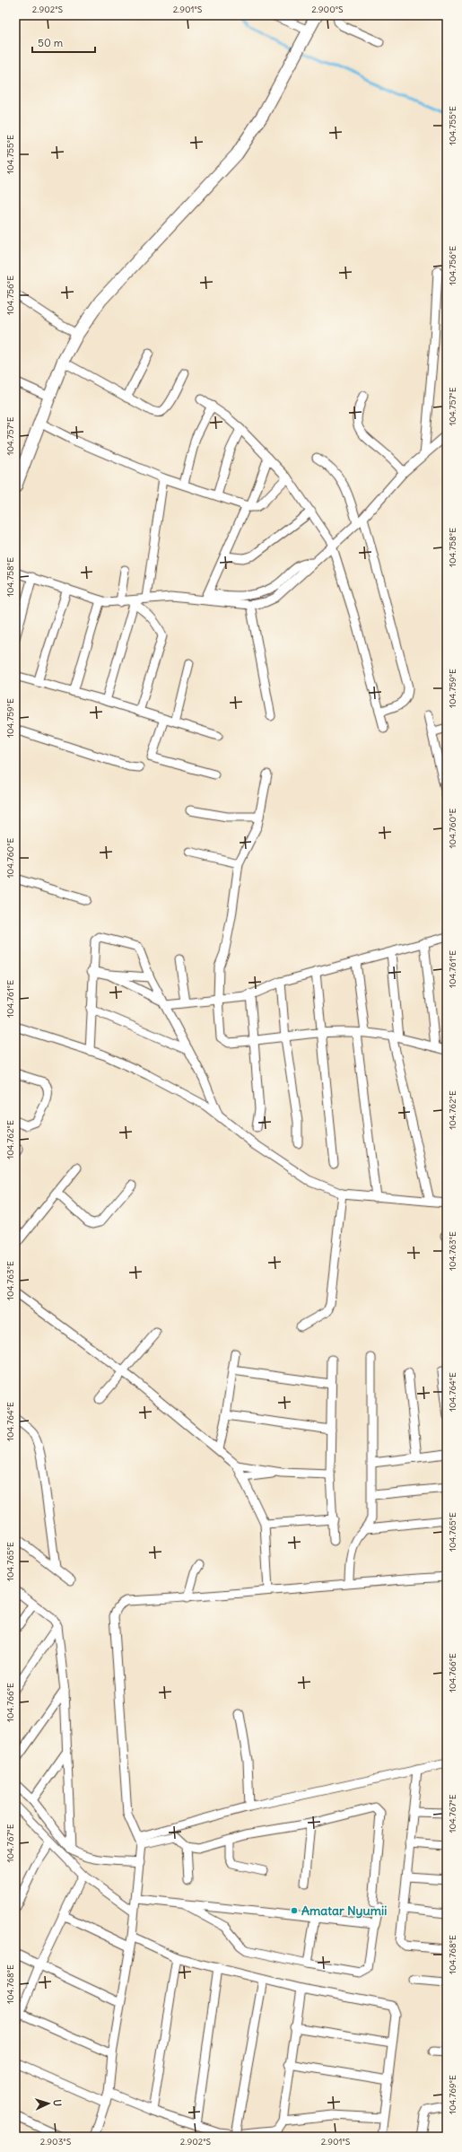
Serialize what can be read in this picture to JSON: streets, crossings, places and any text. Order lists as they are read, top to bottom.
{
  "places": ["Amatar Nyumii"],
  "scale_bar": "50 m",
  "north": "right",
  "coordinates": [
    "2.902°S",
    "2.901°S",
    "2.900°S",
    "104.755°E",
    "104.756°E",
    "104.757°E",
    "104.758°E",
    "104.759°E",
    "104.760°E",
    "104.761°E",
    "104.762°E",
    "104.763°E",
    "104.764°E",
    "104.765°E",
    "104.766°E",
    "104.767°E",
    "104.768°E",
    "104.769°E",
    "2.903°S"
  ]
}
